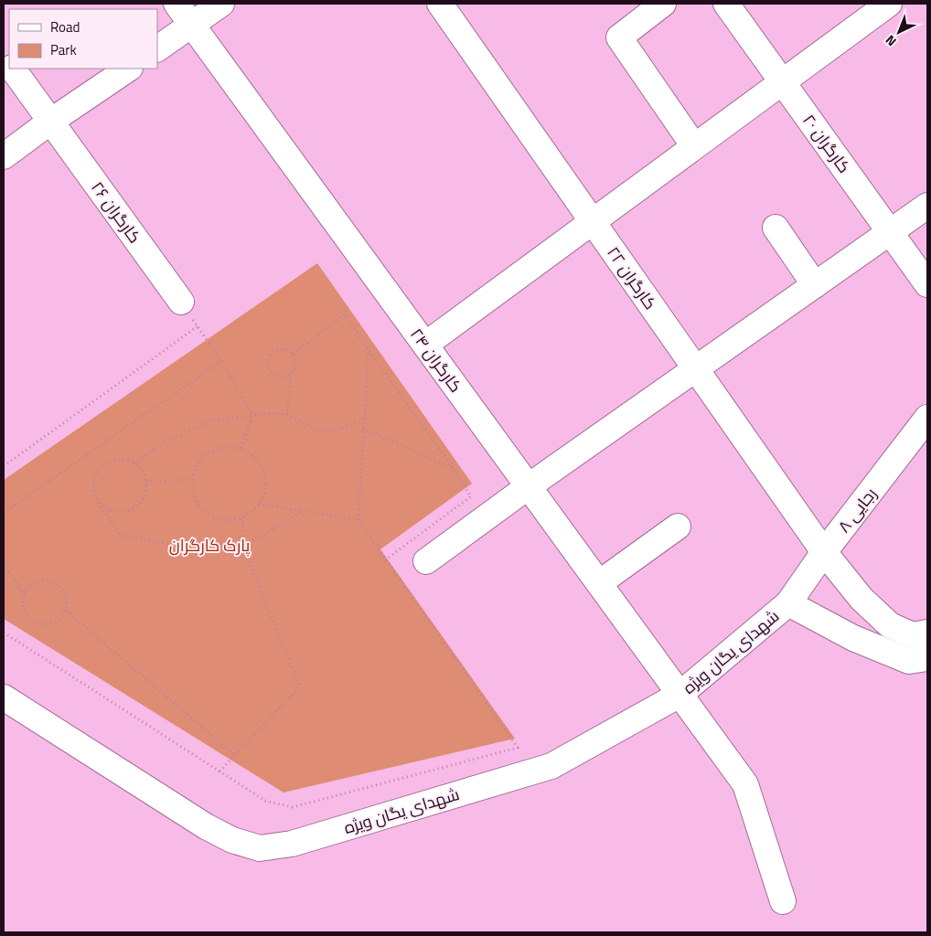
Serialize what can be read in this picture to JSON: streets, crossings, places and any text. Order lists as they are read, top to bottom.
{
  "streets": {
    "street": [
      "کارگران ۲۰",
      "کارگران ۲۶",
      "کارگران ۲۲",
      "کارگران ۲۴",
      "رجایی ۸",
      "شهدای یگان ویژه"
    ]
  },
  "crossings": [
    ["کارگران ۲۲", "رجایی ۸"],
    ["کارگران ۲۴", "شهدای یگان ویژه"],
    ["رجایی ۸", "شهدای یگان ویژه"]
  ],
  "parks": ["پارک کارگران"],
  "legend": ["Road", "Park"],
  "north": "bottom left"
}
